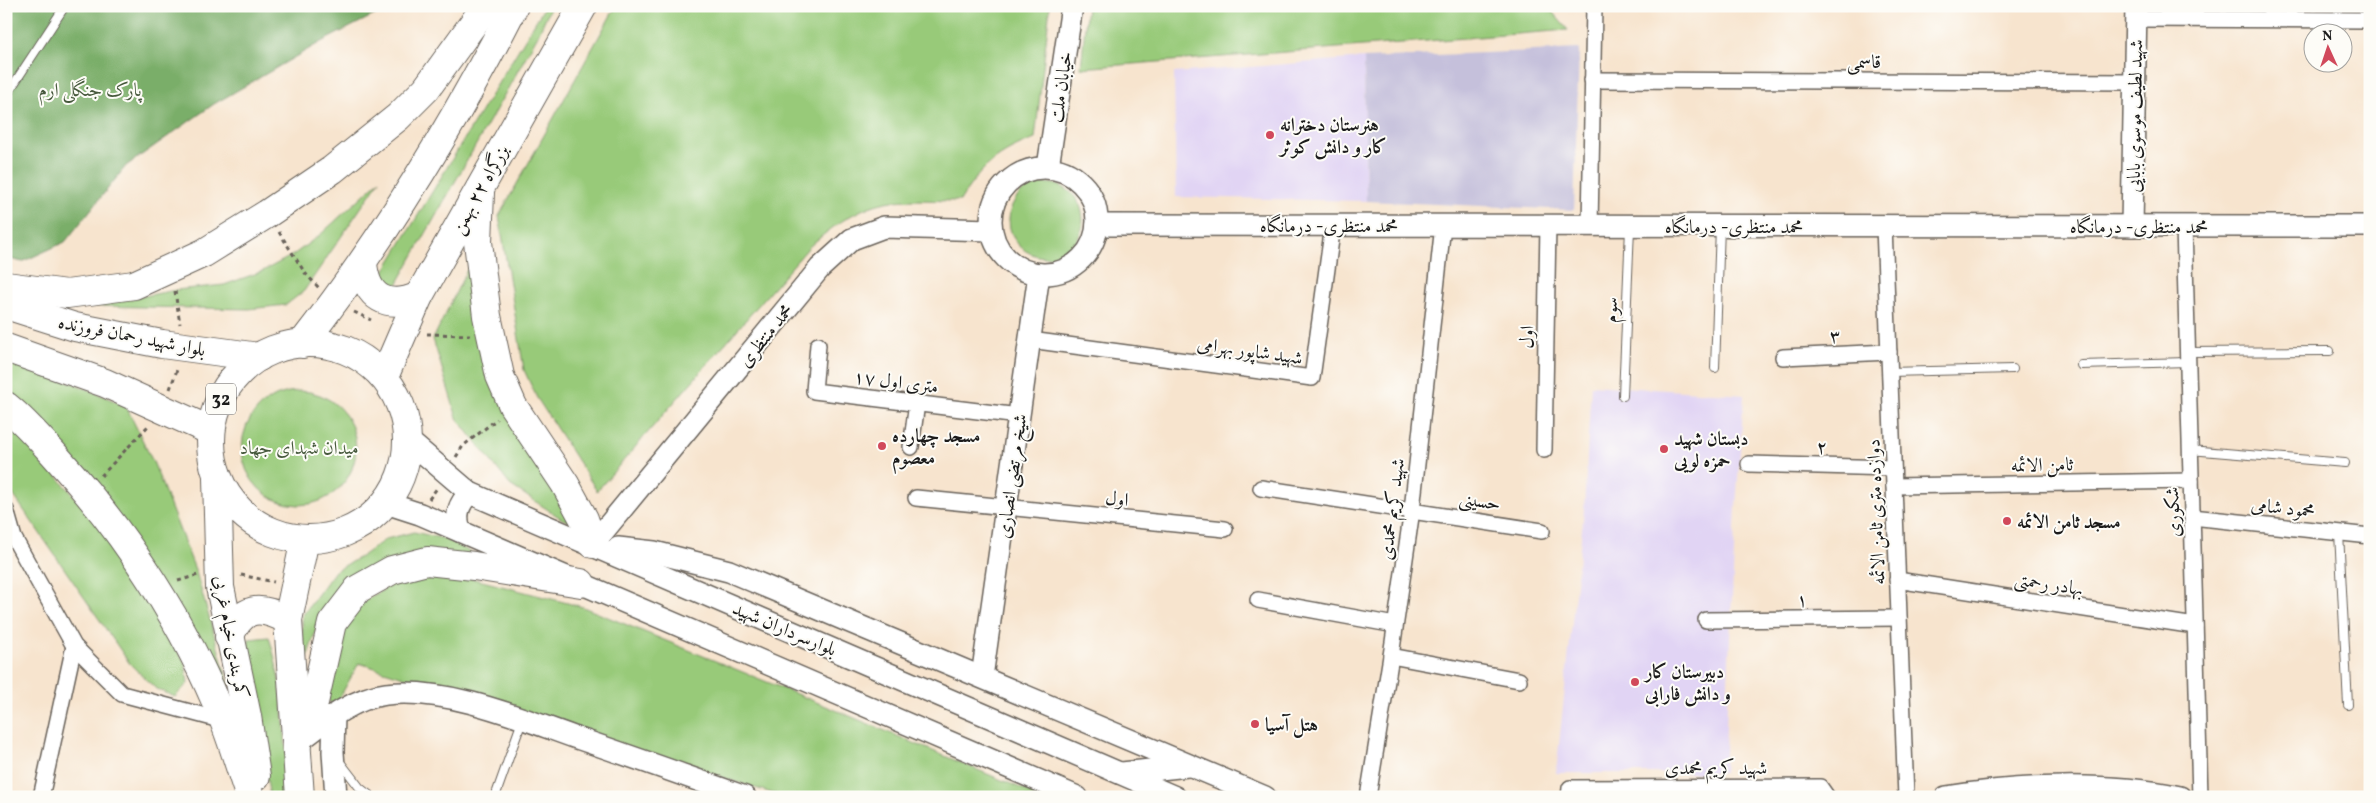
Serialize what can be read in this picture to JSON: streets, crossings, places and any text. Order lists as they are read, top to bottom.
{
  "streets": {
    "highway": [
      "بزرگراه ۲۲ بهمن",
      "بلوار شهید رحمان فروزنده",
      "32",
      "کمربندی خیام غربی"
    ],
    "main road": [
      "خیابان ملت",
      "شهید لطیف موسوی بابایی",
      "محمد منتظری- درمانگاه",
      "محمد منتظری",
      "شیخ مرتضی انصاری",
      "بلوارسرداران شهید"
    ],
    "street": [
      "قاسمی",
      "۳",
      "اول",
      "شهید شاپور بهرامی",
      "۱۷ متری اول",
      "۲",
      "ثامن الائمه",
      "حسینی",
      "محمود شامی",
      "شهید کریم محمدی",
      "دوازده متری ثامن الائمه",
      "شکوری",
      "بهادر رحمتی",
      "۱"
    ],
    "lane": ["سوم"]
  },
  "crossings": [
    ["قاسمی", "شهید لطیف موسوی بابایی"],
    ["خیابان ملت", "محمد منتظری- درمانگاه"],
    ["خیابان ملت", "محمد منتظری"],
    ["خیابان ملت", "شیخ مرتضی انصاری"],
    ["شهید لطیف موسوی بابایی", "محمد منتظری- درمانگاه"],
    ["بزرگراه ۲۲ بهمن", "32"],
    ["محمد منتظری- درمانگاه", "سوم"],
    ["محمد منتظری- درمانگاه", "محمد منتظری"],
    ["محمد منتظری- درمانگاه", "اول"],
    ["محمد منتظری- درمانگاه", "شهید شاپور بهرامی"],
    ["محمد منتظری- درمانگاه", "شیخ مرتضی انصاری"],
    ["محمد منتظری- درمانگاه", "شهید کریم محمدی"],
    ["محمد منتظری- درمانگاه", "دوازده متری ثامن الائمه"],
    ["محمد منتظری- درمانگاه", "شکوری"],
    ["بلوار شهید رحمان فروزنده", "32"],
    ["محمد منتظری", "شیخ مرتضی انصاری"],
    ["محمد منتظری", "بلوارسرداران شهید"],
    ["۳", "دوازده متری ثامن الائمه"],
    ["اول", "شیخ مرتضی انصاری"],
    ["شهید شاپور بهرامی", "شیخ مرتضی انصاری"],
    ["۱۷ متری اول", "شیخ مرتضی انصاری"],
    ["32", "بلوارسرداران شهید"],
    ["32", "کمربندی خیام غربی"],
    ["۲", "دوازده متری ثامن الائمه"],
    ["ثامن الائمه", "دوازده متری ثامن الائمه"],
    ["ثامن الائمه", "شکوری"],
    ["حسینی", "شهید کریم محمدی"],
    ["محمود شامی", "شکوری"],
    ["دوازده متری ثامن الائمه", "بهادر رحمتی"],
    ["دوازده متری ثامن الائمه", "۱"],
    ["شکوری", "بهادر رحمتی"]
  ],
  "parks": ["پارک جنگلی ارم", "میدان شهدای جهاد"],
  "places": [
    "هنرستان دخترانه کار و دانش کوثر",
    "مسجد چهارده معصوم",
    "دبستان شهید حمزه لویی",
    "مسجد ثامن الائمه",
    "دبیرستان کار و دانش فارابی",
    "هتل آسیا"
  ],
  "north": "top"
}
